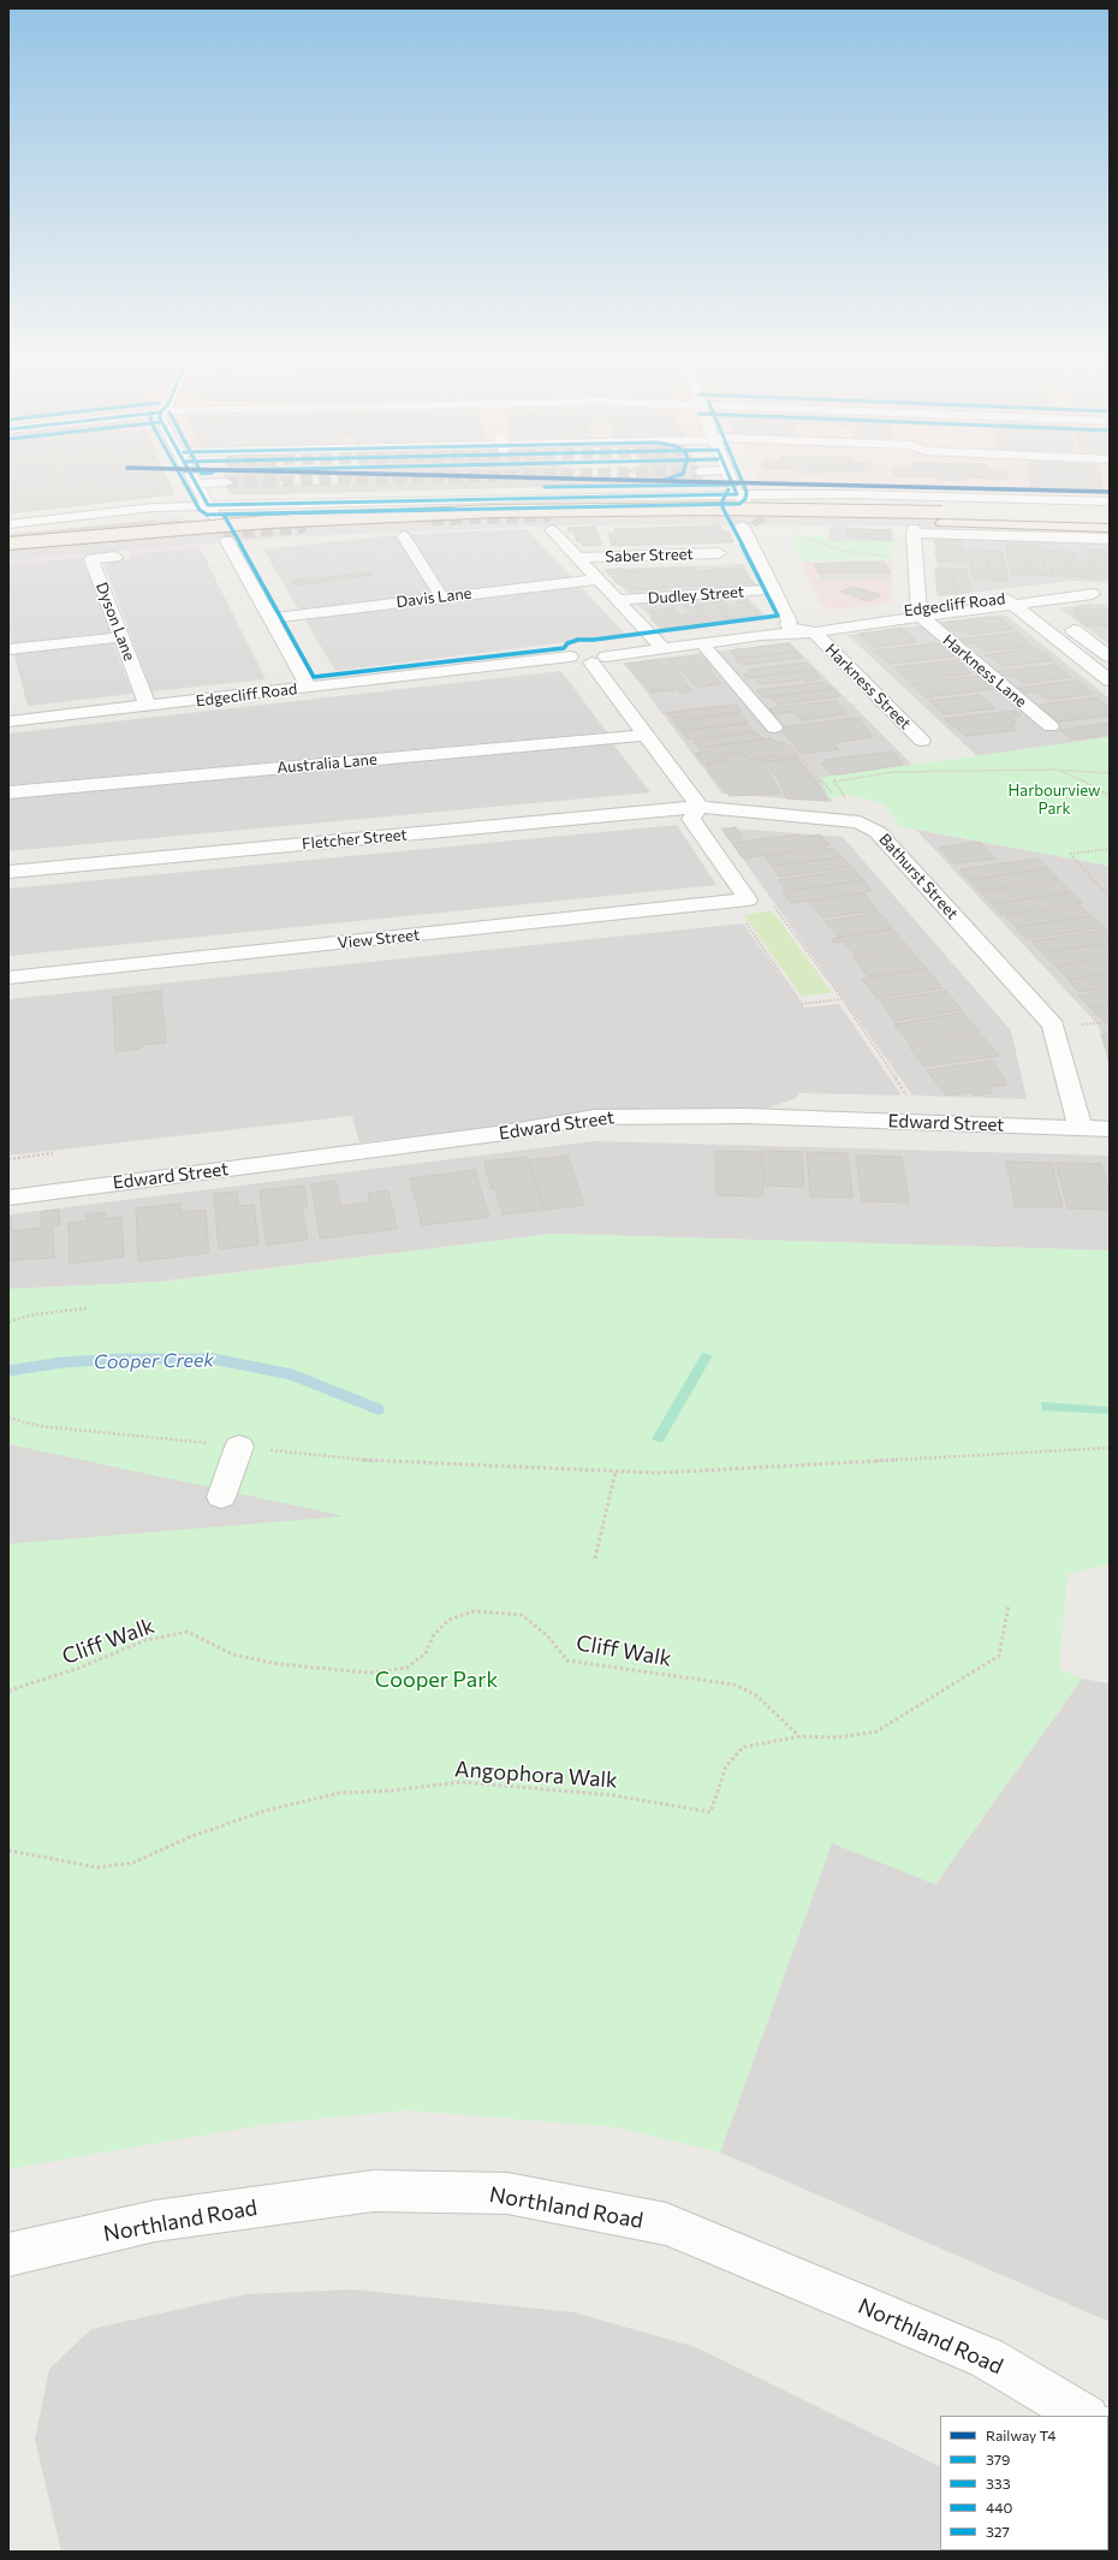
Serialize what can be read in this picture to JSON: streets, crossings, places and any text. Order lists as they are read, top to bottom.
{
  "streets": {
    "street": [
      "Saber Street",
      "Dudley Street",
      "Davis Lane",
      "Edgecliff Road",
      "Dyson Lane",
      "Harkness Lane",
      "Harkness Street",
      "Australia Lane",
      "Fletcher Street",
      "Bathurst Street",
      "View Street",
      "Edward Street",
      "Northland Road"
    ],
    "path": ["Cliff Walk", "Angophora Walk"]
  },
  "crossings": [
    ["Edgecliff Road", "Dyson Lane"],
    ["Edgecliff Road", "Harkness Lane"],
    ["Edgecliff Road", "Harkness Street"],
    ["Fletcher Street", "Bathurst Street"],
    ["Bathurst Street", "Edward Street"],
    ["Cliff Walk", "Angophora Walk"]
  ],
  "water": ["Cooper Creek"],
  "parks": ["Harbourview Park", "Cooper Park"],
  "lines": [
    "rail line T4",
    "transit line 379",
    "transit line 333",
    "transit line 327",
    "transit line 440"
  ],
  "legend": [
    "Railway T4",
    "379",
    "333",
    "440",
    "327"
  ]
}
